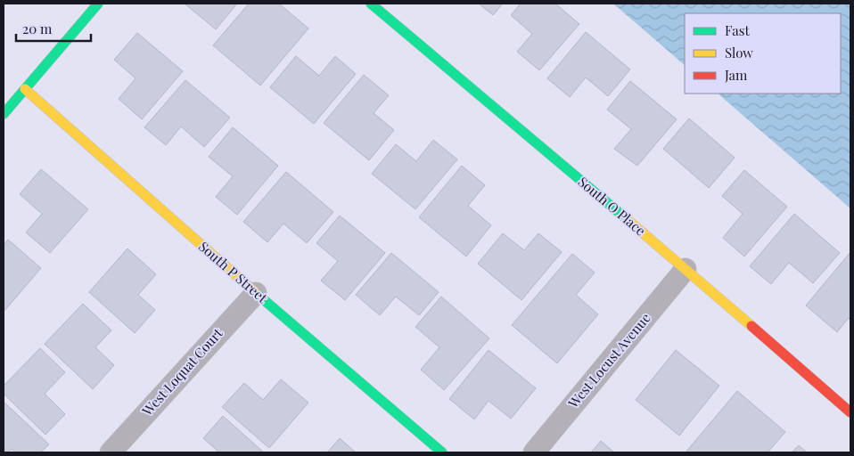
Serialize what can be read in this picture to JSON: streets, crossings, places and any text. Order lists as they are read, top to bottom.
{
  "streets": {
    "street": [
      "South O Place",
      "South P Street",
      "West Locust Avenue",
      "West Loquat Court"
    ]
  },
  "crossings": [
    ["South O Place", "West Locust Avenue"],
    ["South P Street", "West Loquat Court"]
  ],
  "legend": ["Fast", "Slow", "Jam"],
  "scale_bar": "20 m"
}
